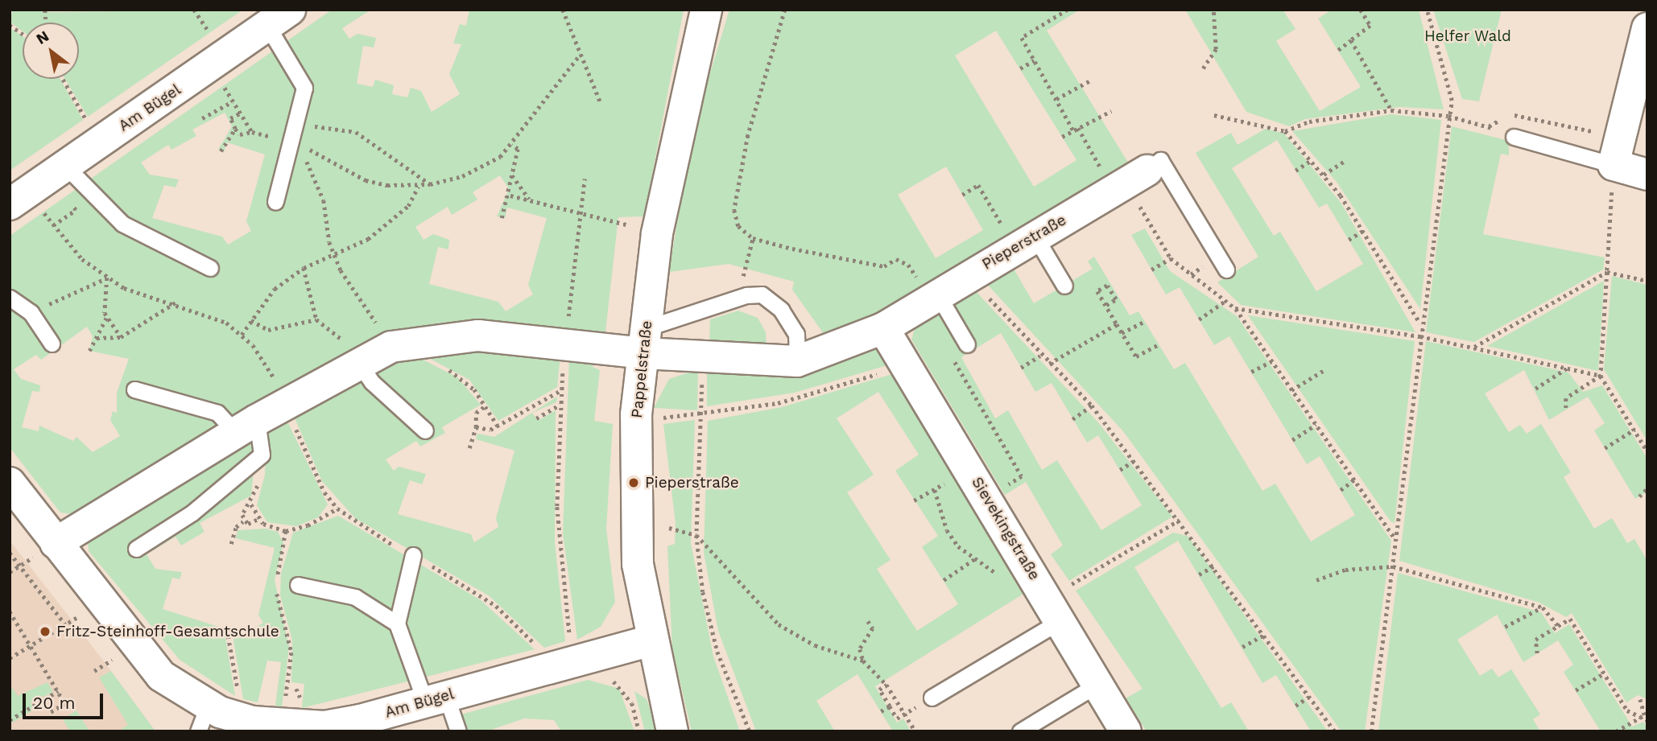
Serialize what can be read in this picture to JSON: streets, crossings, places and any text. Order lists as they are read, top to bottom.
{
  "streets": {
    "street": [
      "Am Bügel",
      "Pieperstraße",
      "Pappelstraße",
      "Sievekingstraße"
    ]
  },
  "crossings": [
    ["Am Bügel", "Pappelstraße"],
    ["Pieperstraße", "Pappelstraße"],
    ["Pieperstraße", "Sievekingstraße"]
  ],
  "parks": ["Helfer Wald"],
  "places": ["Pieperstraße", "Fritz-Steinhoff-Gesamtschule"],
  "scale_bar": "20 m",
  "north": "top left"
}
